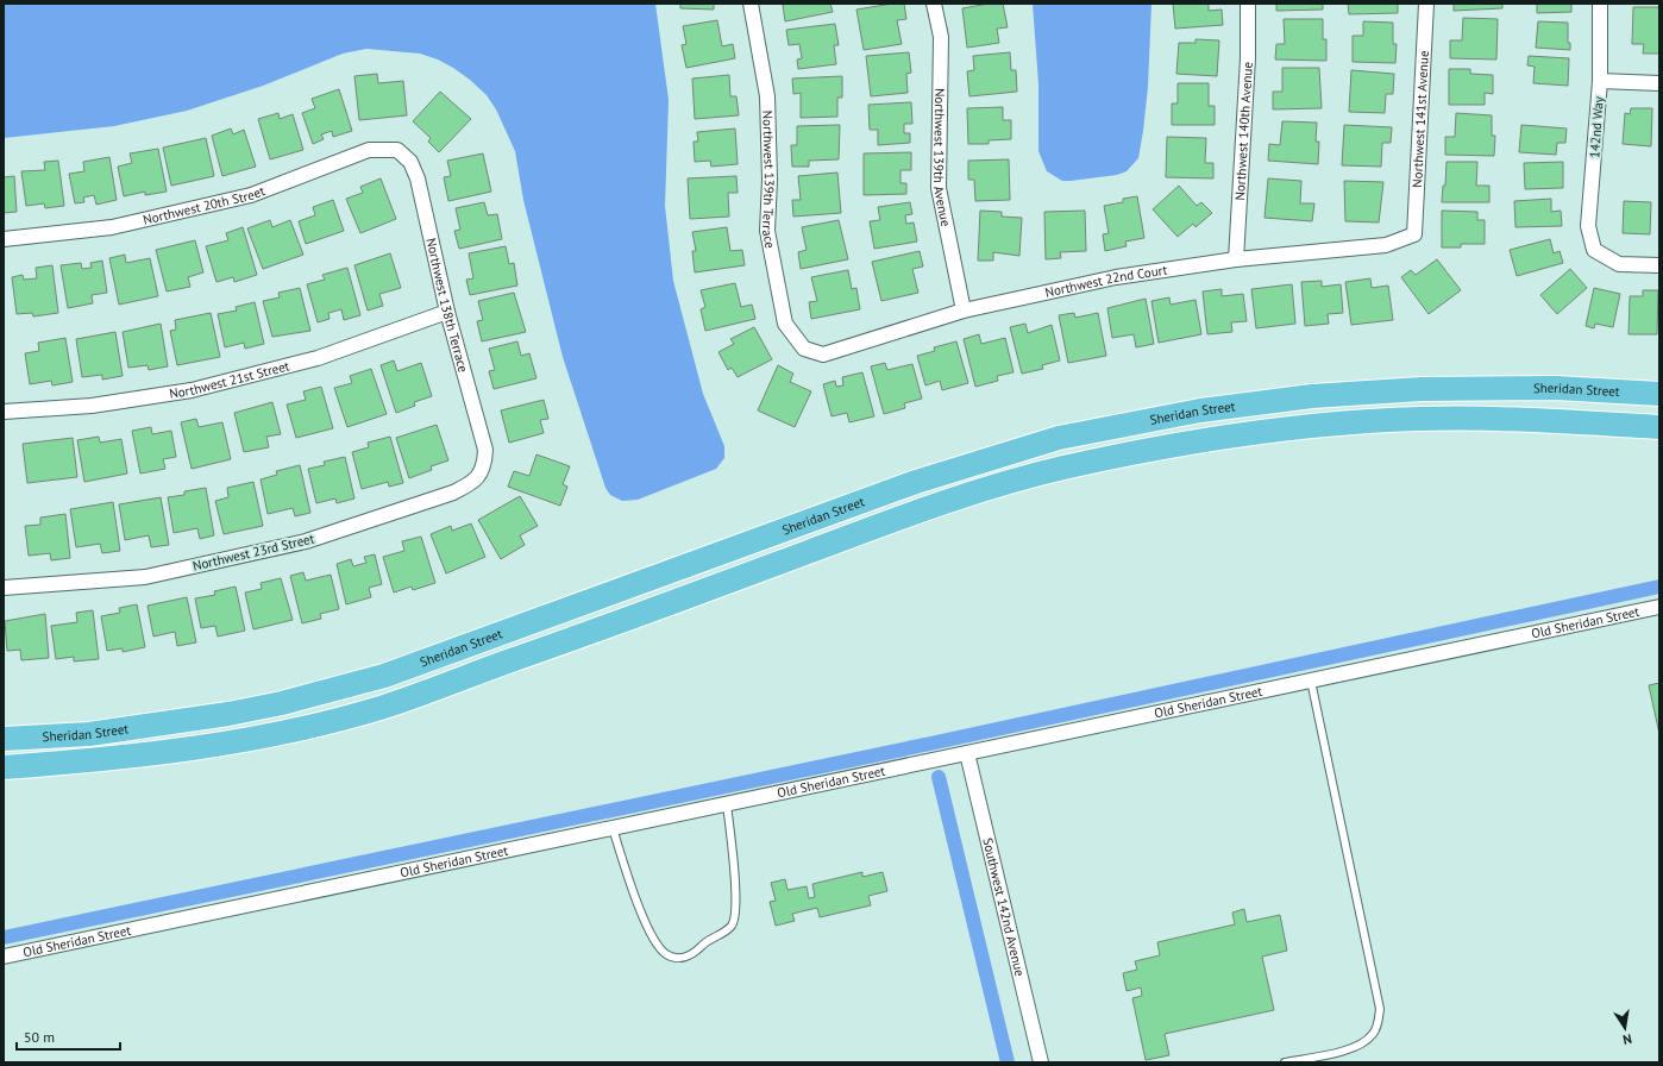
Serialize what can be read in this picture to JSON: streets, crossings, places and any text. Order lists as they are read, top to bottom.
{
  "streets": {
    "main road": ["Sheridan Street"],
    "street": [
      "Northwest 141st Avenue",
      "142nd Way",
      "Northwest 140th Avenue",
      "Northwest 139th Avenue",
      "Northwest 139th Terrace",
      "Northwest 20th Street",
      "Northwest 22nd Court",
      "Northwest 138th Terrace",
      "Northwest 21st Street",
      "Northwest 23rd Street",
      "Old Sheridan Street",
      "Southwest 142nd Avenue"
    ]
  },
  "crossings": [
    ["Northwest 141st Avenue", "Northwest 22nd Court"],
    ["Northwest 140th Avenue", "Northwest 22nd Court"],
    ["Northwest 139th Avenue", "Northwest 22nd Court"],
    ["Northwest 139th Terrace", "Northwest 22nd Court"],
    ["Northwest 20th Street", "Northwest 138th Terrace"],
    ["Northwest 138th Terrace", "Northwest 21st Street"],
    ["Northwest 138th Terrace", "Northwest 23rd Street"],
    ["Old Sheridan Street", "Southwest 142nd Avenue"]
  ],
  "scale_bar": "50 m",
  "north": "bottom"
}
